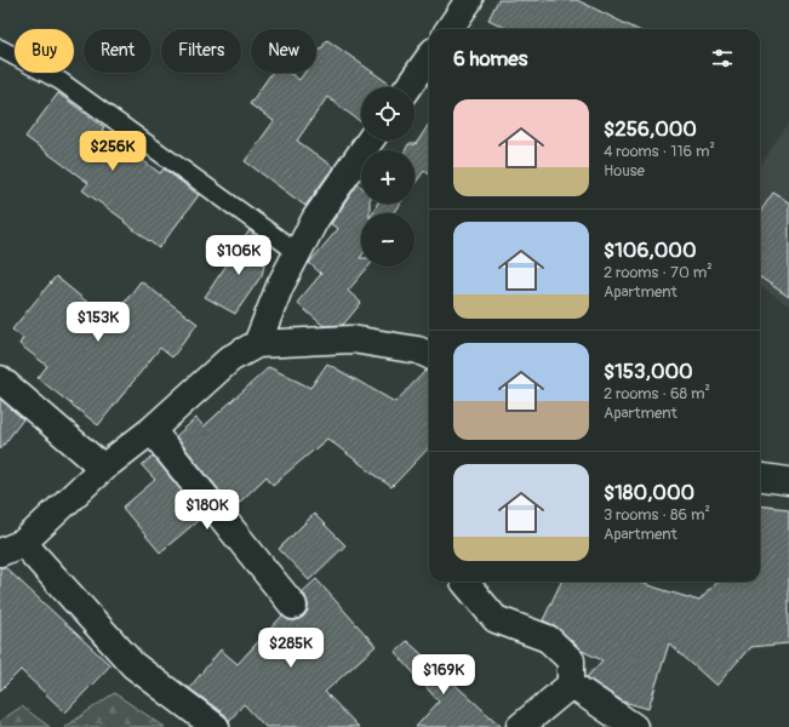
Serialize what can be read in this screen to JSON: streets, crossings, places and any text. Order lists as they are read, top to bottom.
{
  "page": {
    "chip": [
      "Buy",
      "Rent",
      "Filters",
      "New"
    ],
    "heading": "6 homes",
    "map_buttons": ["+", "−"],
    "list": [
      {
        "name": "$256,000",
        "note": "4 rooms · 116 m² · House"
      },
      {
        "name": "$106,000",
        "note": "2 rooms · 70 m² · Apartment"
      },
      {
        "name": "$153,000",
        "note": "2 rooms · 68 m² · Apartment"
      },
      {
        "name": "$180,000",
        "note": "3 rooms · 86 m² · Apartment"
      }
    ],
    "price": [
      "$256K",
      "$106K",
      "$153K",
      "$180K",
      "$285K",
      "$169K"
    ]
  }
}
